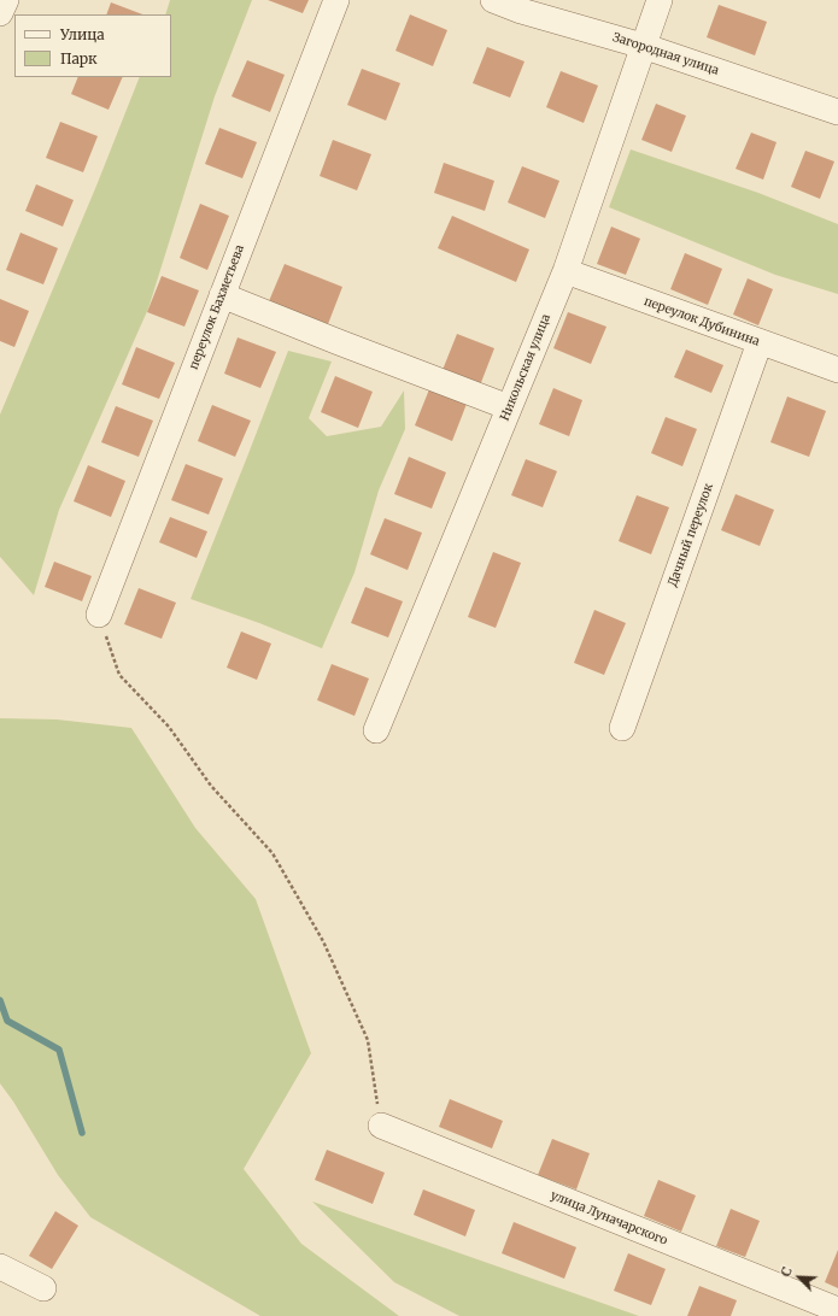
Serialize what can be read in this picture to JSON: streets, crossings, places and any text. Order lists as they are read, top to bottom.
{
  "streets": {
    "street": [
      "Загородная улица",
      "переулок Бахметьева",
      "переулок Дубинина",
      "Никольская улица",
      "Дачный переулок",
      "улица Луначарского"
    ]
  },
  "crossings": [
    ["Загородная улица", "Никольская улица"],
    ["переулок Дубинина", "Никольская улица"],
    ["переулок Дубинина", "Дачный переулок"]
  ],
  "legend": ["Улица", "Парк"],
  "north": "top left"
}
